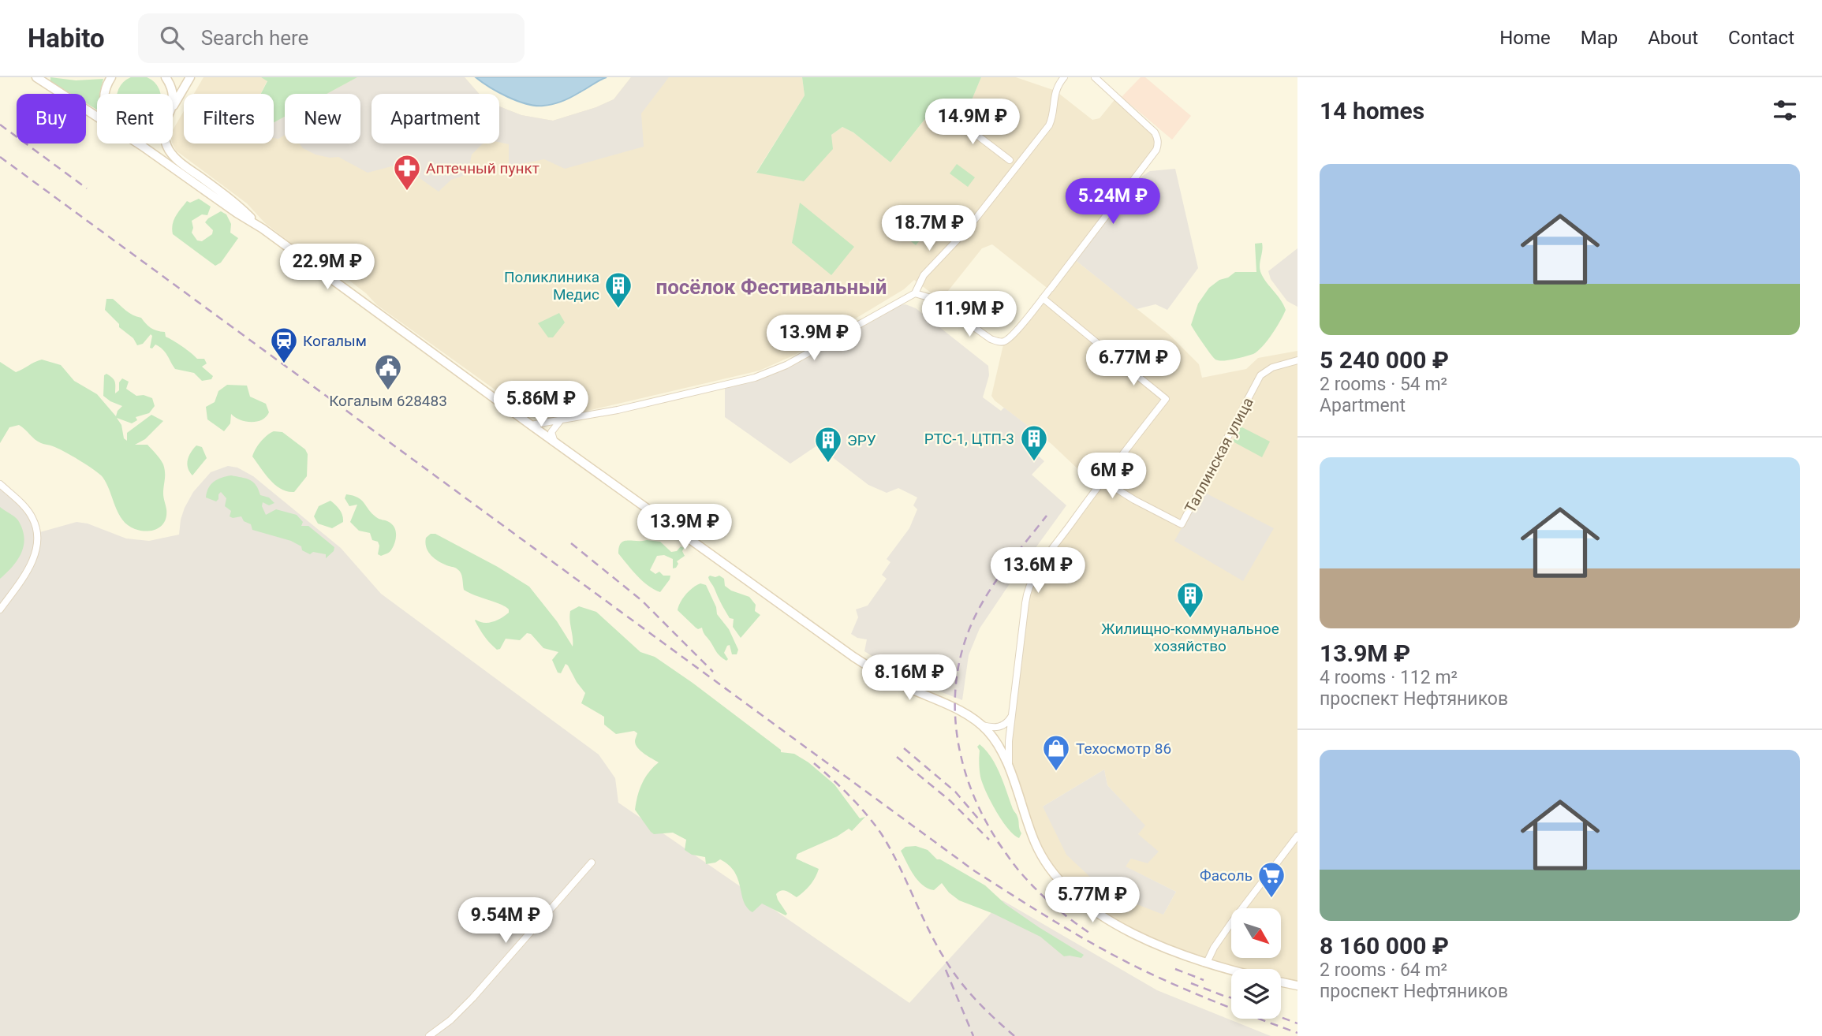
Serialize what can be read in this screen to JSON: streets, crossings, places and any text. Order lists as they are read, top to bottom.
{
  "streets": {
    "street": ["Таллинская улица"]
  },
  "districts": ["посёлок Фестивальный"],
  "places": {
    "pharmacy": ["Аптечный пункт"],
    "building": [
      "Поликлиника Медис",
      "РТС-1, ЦТП-3",
      "ЭРУ",
      "Жилищно-коммунальное хозяйство"
    ],
    "station": ["Когалым"],
    "public building": ["Когалым 628483"],
    "shop": ["Техосмотр 86"],
    "supermarket": ["Фасоль"]
  },
  "north": "bottom right",
  "page": {
    "header": "Habito",
    "search": "Search here",
    "nav": [
      "Home",
      "Map",
      "About",
      "Contact"
    ],
    "heading": "14 homes",
    "chip": [
      "Buy",
      "Rent",
      "Filters",
      "New",
      "Apartment"
    ],
    "price": [
      "14.9M ₽",
      "5.24M ₽",
      "18.7M ₽",
      "22.9M ₽",
      "11.9M ₽",
      "13.9M ₽",
      "6.77M ₽",
      "5.86M ₽",
      "6M ₽",
      "13.9M ₽",
      "13.6M ₽",
      "8.16M ₽",
      "5.77M ₽",
      "9.54M ₽"
    ],
    "list": [
      {
        "name": "5 240 000 ₽",
        "note": "2 rooms · 54 m² · Apartment"
      },
      {
        "name": "13.9M ₽",
        "note": "4 rooms · 112 m² · проспект Нефтяников"
      },
      {
        "name": "8 160 000 ₽",
        "note": "2 rooms · 64 m² · проспект Нефтяников"
      }
    ]
  }
}
